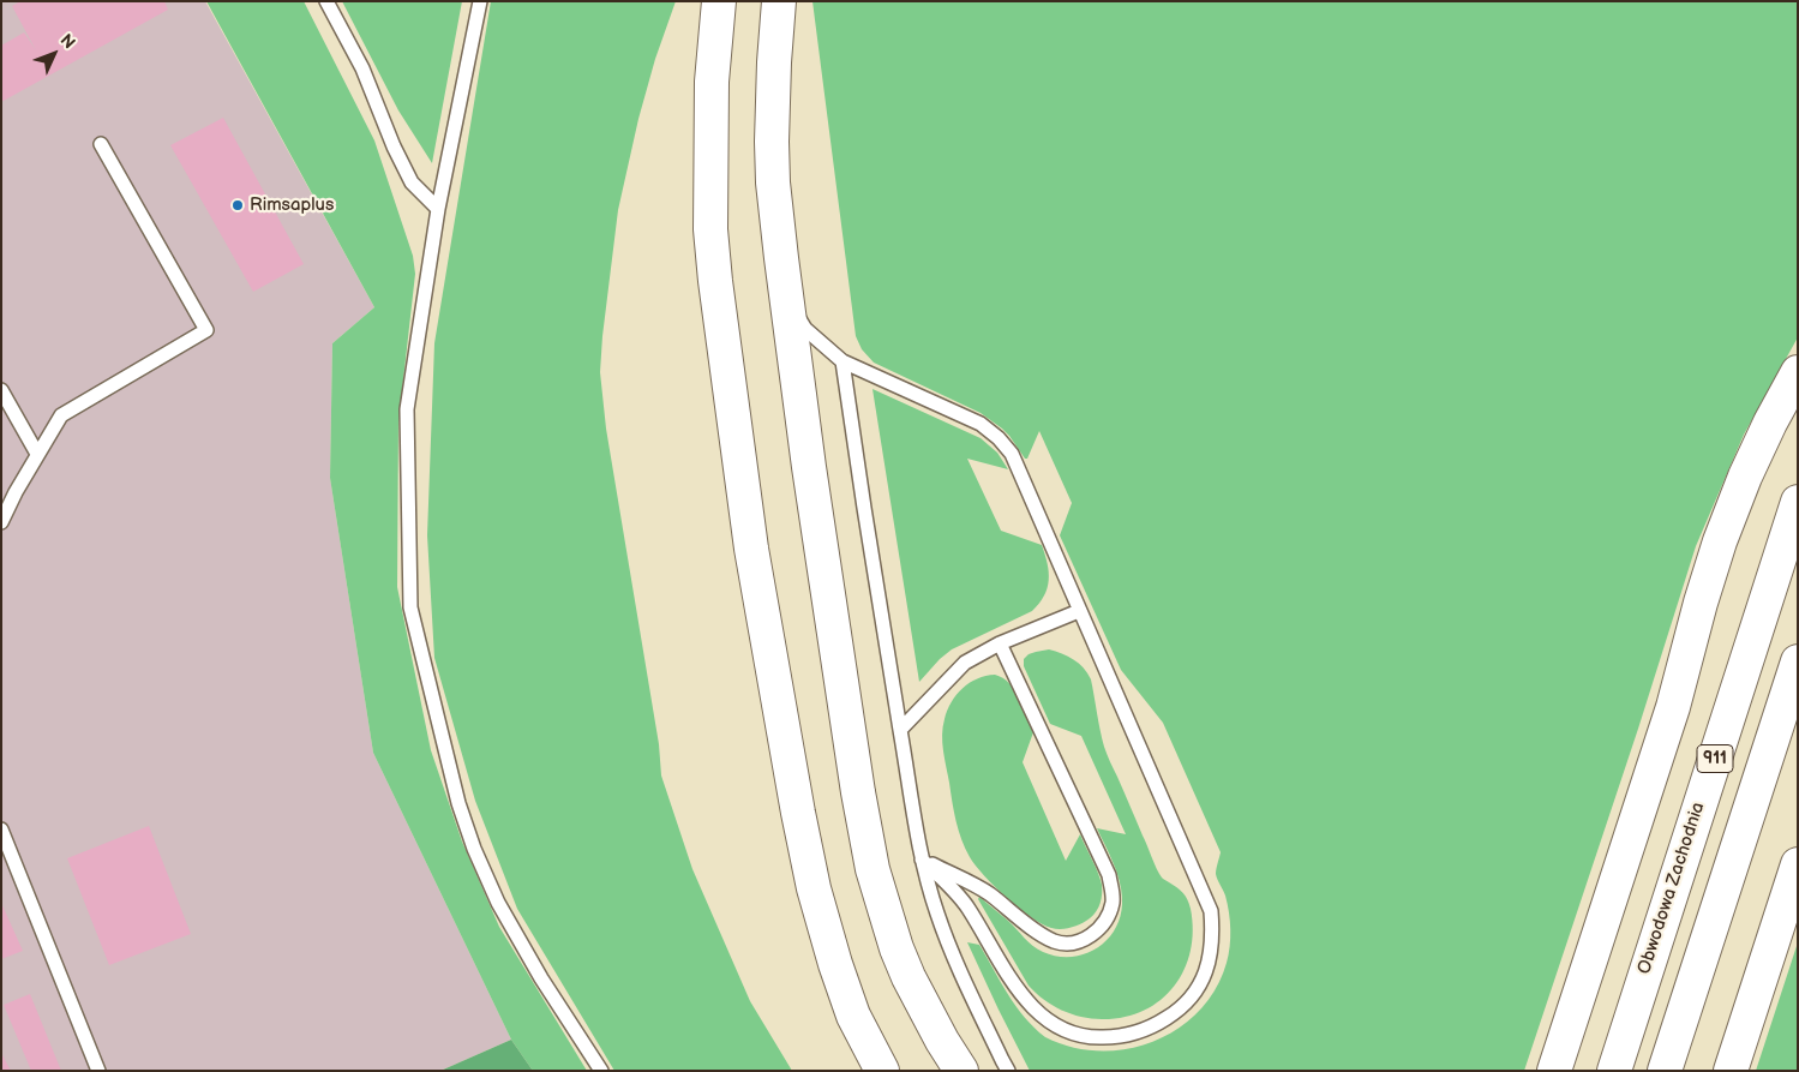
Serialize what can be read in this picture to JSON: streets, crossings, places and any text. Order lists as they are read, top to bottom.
{
  "streets": {
    "main road": ["911", "Obwodowa Zachodnia"]
  },
  "places": ["Rimsaplus"],
  "north": "top right"
}
